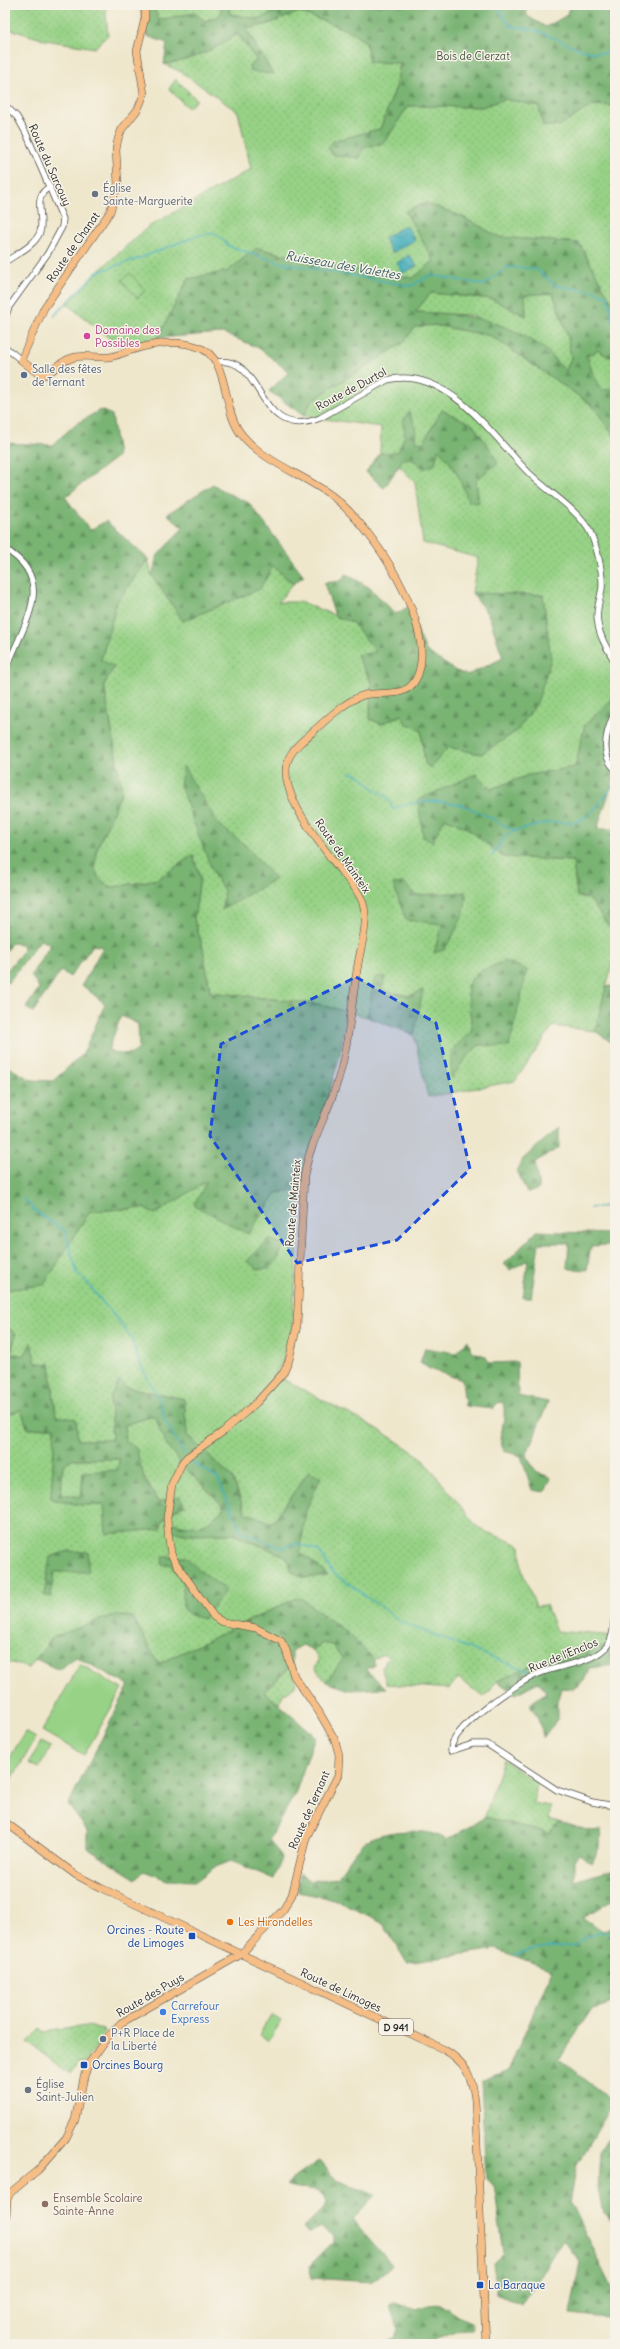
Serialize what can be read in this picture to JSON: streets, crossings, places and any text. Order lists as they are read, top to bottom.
{
  "streets": {
    "main road": [
      "Route de Chanat",
      "Route de Mainteix",
      "Route de Ternant",
      "Route de Limoges",
      "Route des Puys",
      "D 941"
    ],
    "street": ["Route du Sarcouy", "Route de Durtol", "Rue de l'Enclos"]
  },
  "crossings": [
    ["Route de Durtol", "Route de Mainteix"],
    ["Route de Mainteix", "Route de Ternant"],
    ["Route de Ternant", "Route de Limoges"],
    ["Route de Ternant", "Route des Puys"],
    ["Route de Limoges", "Route des Puys"]
  ],
  "water": ["Ruisseau des Valettes"],
  "parks": ["Bois de Clerzat"],
  "places": {
    "other": [
      "Église Sainte-Marguerite",
      "Domaine des Possibles",
      "Salle des fêtes de Ternant",
      "Les Hirondelles",
      "Carrefour Express",
      "P+R Place de la Liberté",
      "Église Saint-Julien",
      "Ensemble Scolaire Sainte-Anne"
    ],
    "transit": ["Orcines - Route de Limoges", "Orcines Bourg", "La Baraque"]
  }
}
